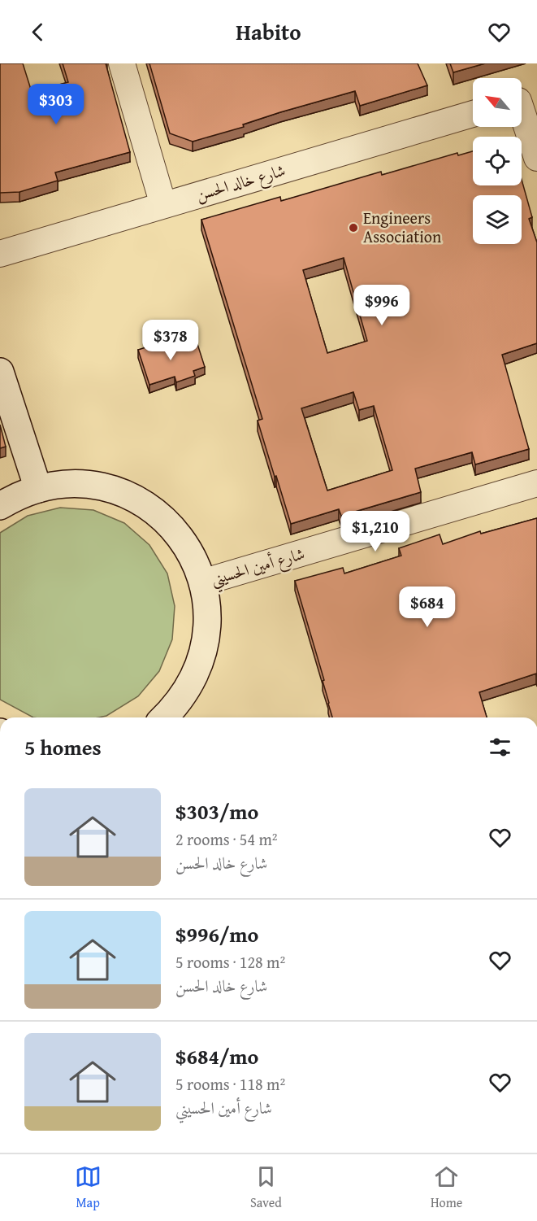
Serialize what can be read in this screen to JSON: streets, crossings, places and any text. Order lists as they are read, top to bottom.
{
  "streets": {
    "street": ["شارع خالد الحسن", "شارع أمين الحسيني"]
  },
  "places": ["Engineers Association"],
  "north": "top left",
  "page": {
    "header": "Habito",
    "price": [
      "$303",
      "$996",
      "$378",
      "$1,210",
      "$684"
    ],
    "heading": "5 homes",
    "list": [
      {
        "name": "$303/mo",
        "note": "2 rooms · 54 m² · شارع خالد الحسن"
      },
      {
        "name": "$996/mo",
        "note": "5 rooms · 128 m² · شارع خالد الحسن"
      },
      {
        "name": "$684/mo",
        "note": "5 rooms · 118 m² · شارع أمين الحسيني"
      }
    ],
    "tabs": ["Map", "Saved", "Home"]
  }
}
